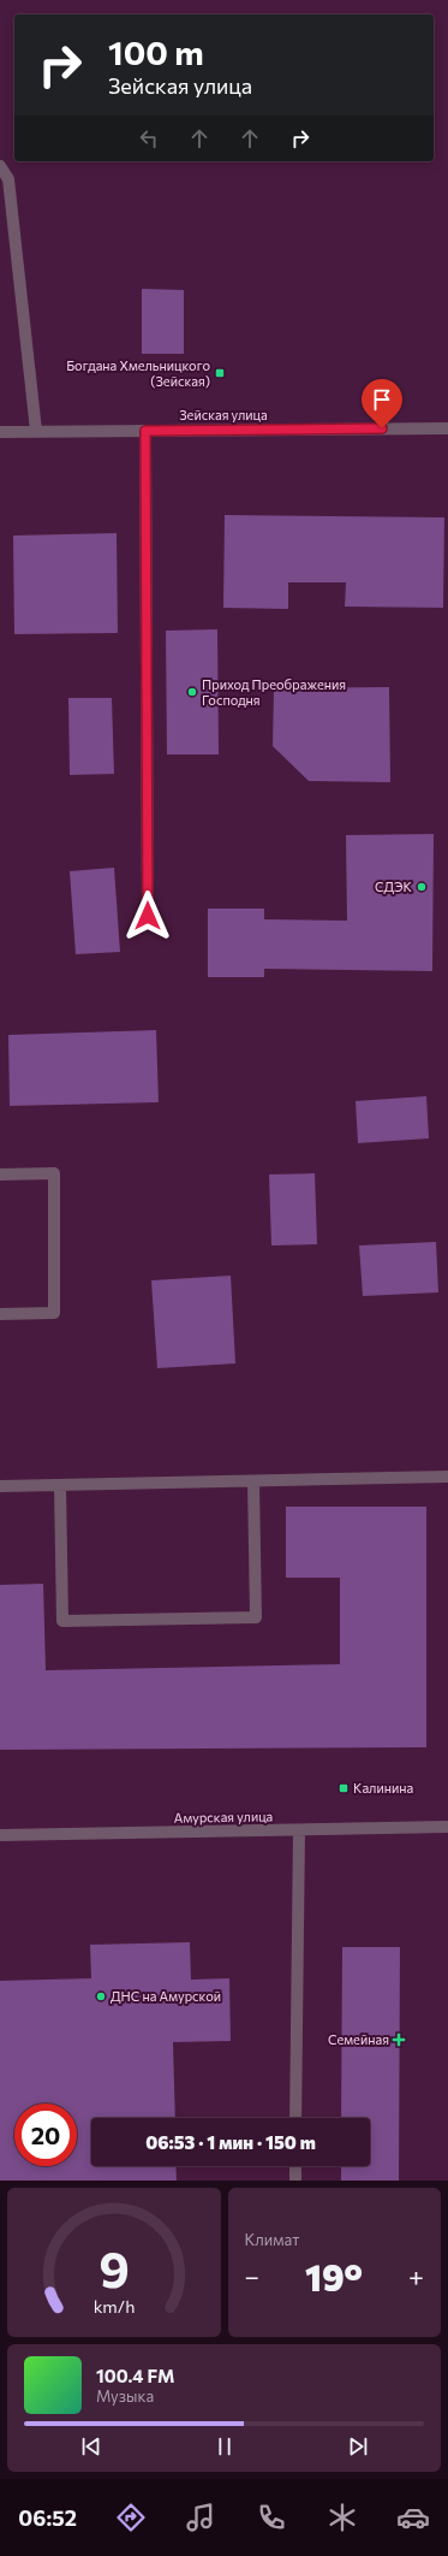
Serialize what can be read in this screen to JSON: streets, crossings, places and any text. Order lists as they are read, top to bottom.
{
  "streets": {
    "street": ["Зейская улица", "Амурская улица"]
  },
  "places": {
    "transit": ["Богдана Хмельницкого (Зейская)", "Калинина"],
    "other": ["Приход Преображения Господня", "СДЭК", "ДНС на Амурской"],
    "health": ["Семейная"]
  },
  "page": {
    "turn": ["100 m", "Зейская улица"],
    "limit": "20",
    "trip": "06:53 · 1 мин · 150 m",
    "tile": "Климат",
    "heat": ["−", "19°", "+"],
    "song": ["100.4 FM", "Музыка"],
    "tabs": "06:52",
    "gauge": ["9", "km/h"]
  }
}
